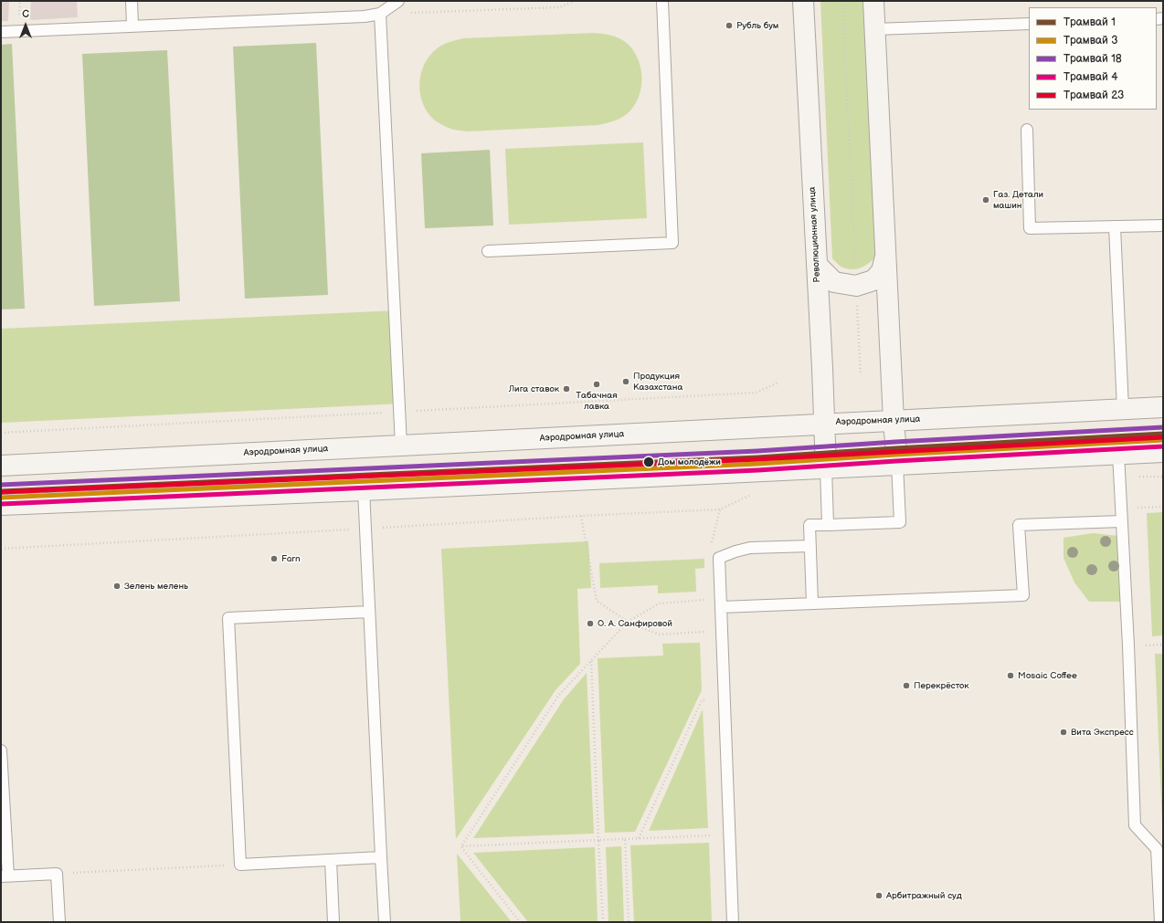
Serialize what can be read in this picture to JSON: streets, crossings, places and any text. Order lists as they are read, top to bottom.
{
  "streets": {
    "street": ["Революционная улица", "Аэродромная улица"]
  },
  "crossings": [
    ["Революционная улица", "Аэродромная улица"]
  ],
  "places": [
    "Рубль бум",
    "Газ. Детали машин",
    "Продукция Казахстана",
    "Табачная лавка",
    "Лига ставок",
    "Дом молодёжи",
    "Farn",
    "Зелень мелень",
    "О. А. Санфировой",
    "Mosaic Coffee",
    "Перекрёсток",
    "Вита Экспресс",
    "Арбитражный суд"
  ],
  "lines": [
    "tram line 18",
    "tram line 1",
    "tram line 23",
    "tram line 3",
    "tram line 4"
  ],
  "legend": [
    "Трамвай 1",
    "Трамвай 3",
    "Трамвай 18",
    "Трамвай 4",
    "Трамвай 23"
  ],
  "north": "top"
}
